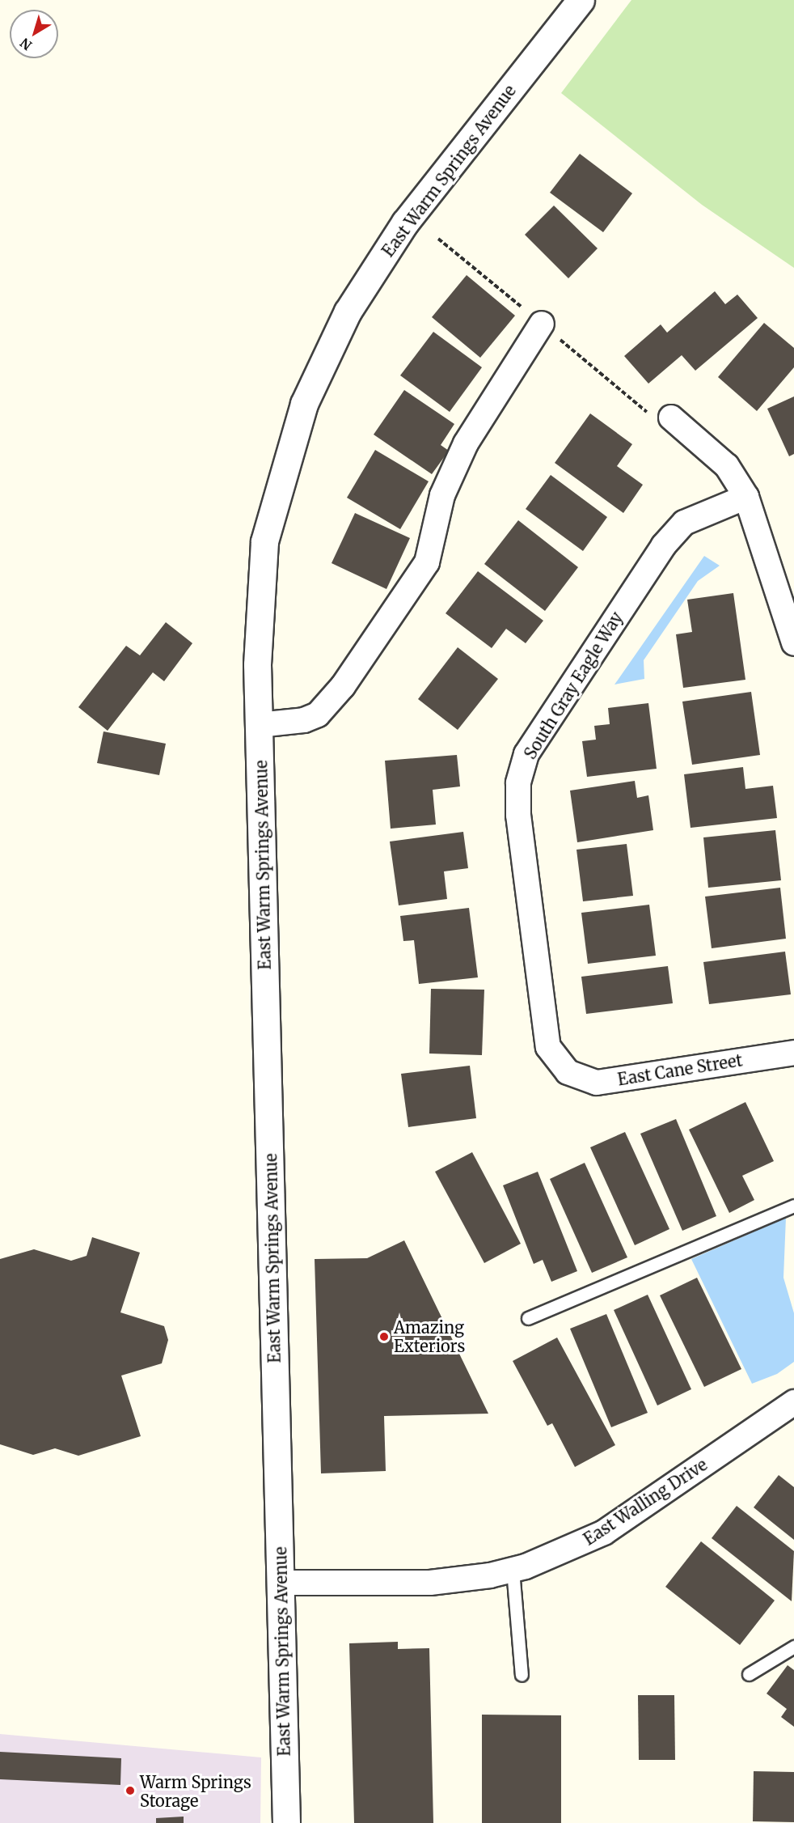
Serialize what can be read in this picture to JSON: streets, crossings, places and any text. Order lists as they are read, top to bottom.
{
  "streets": {
    "street": [
      "East Warm Springs Avenue",
      "South Gray Eagle Way",
      "East Cane Street",
      "East Walling Drive"
    ]
  },
  "crossings": [
    ["East Warm Springs Avenue", "East Walling Drive"],
    ["South Gray Eagle Way", "East Cane Street"]
  ],
  "places": ["Amazing Exteriors", "Warm Springs Storage"],
  "north": "bottom left"
}
